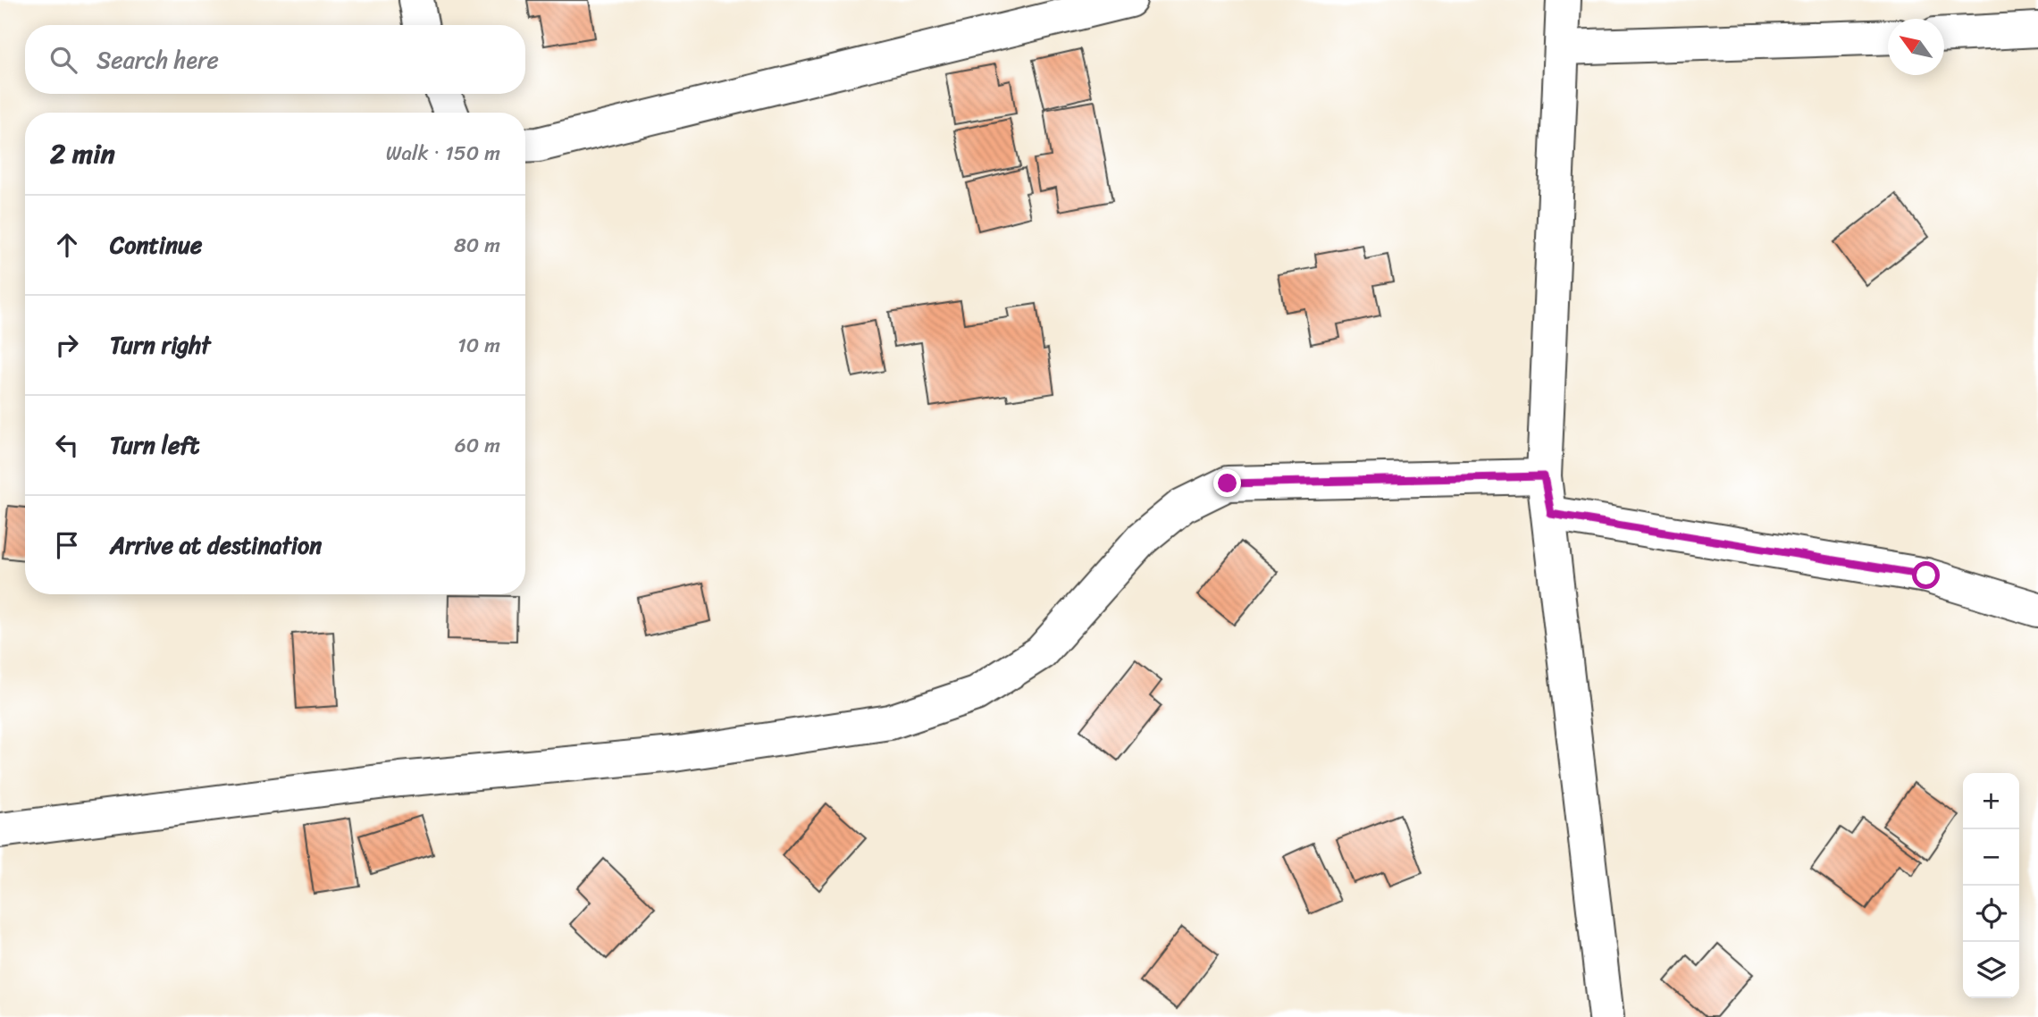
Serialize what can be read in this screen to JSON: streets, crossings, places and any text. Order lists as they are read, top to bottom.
{
  "north": "top left",
  "page": {
    "search": "Search here",
    "heading": ["2 min", "Walk · 150 m"],
    "list": [
      ["Continue", "80 m"],
      ["Turn right", "10 m"],
      ["Turn left", "60 m"],
      "Arrive at destination"
    ],
    "map_buttons": ["+", "−"]
  }
}
